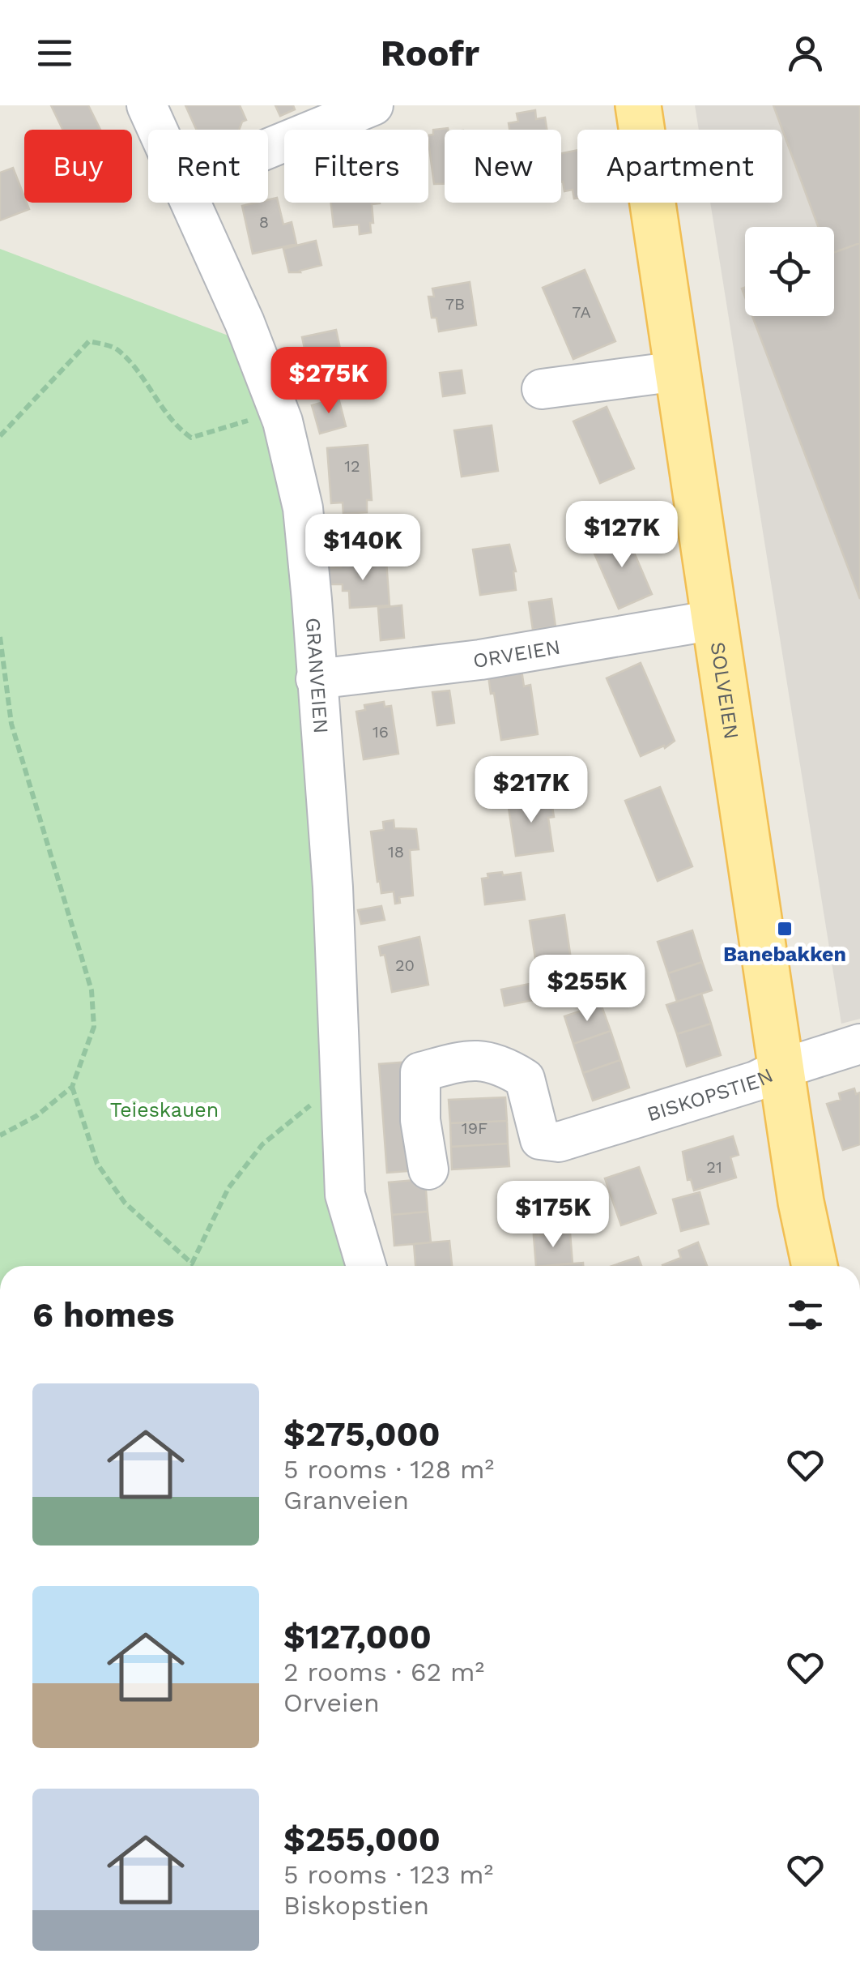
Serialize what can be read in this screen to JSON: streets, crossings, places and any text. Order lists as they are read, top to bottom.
{
  "streets": {
    "main road": ["SOLVEIEN"],
    "street": ["ORVEIEN", "GRANVEIEN", "BISKOPSTIEN"]
  },
  "crossings": [
    ["ORVEIEN", "GRANVEIEN"],
    ["ORVEIEN", "SOLVEIEN"],
    ["SOLVEIEN", "BISKOPSTIEN"]
  ],
  "parks": ["Teieskauen"],
  "places": {
    "transit": ["Banebakken"]
  },
  "house_numbers": [
    "8",
    "7B",
    "7A",
    "12",
    "16",
    "18",
    "20",
    "19F",
    "21"
  ],
  "page": {
    "header": "Roofr",
    "chip": [
      "Buy",
      "Rent",
      "Filters",
      "New",
      "Apartment"
    ],
    "price": [
      "$275K",
      "$127K",
      "$140K",
      "$217K",
      "$255K",
      "$175K"
    ],
    "heading": "6 homes",
    "list": [
      {
        "name": "$275,000",
        "note": "5 rooms · 128 m² · Granveien"
      },
      {
        "name": "$127,000",
        "note": "2 rooms · 62 m² · Orveien"
      },
      {
        "name": "$255,000",
        "note": "5 rooms · 123 m² · Biskopstien"
      }
    ]
  }
}
